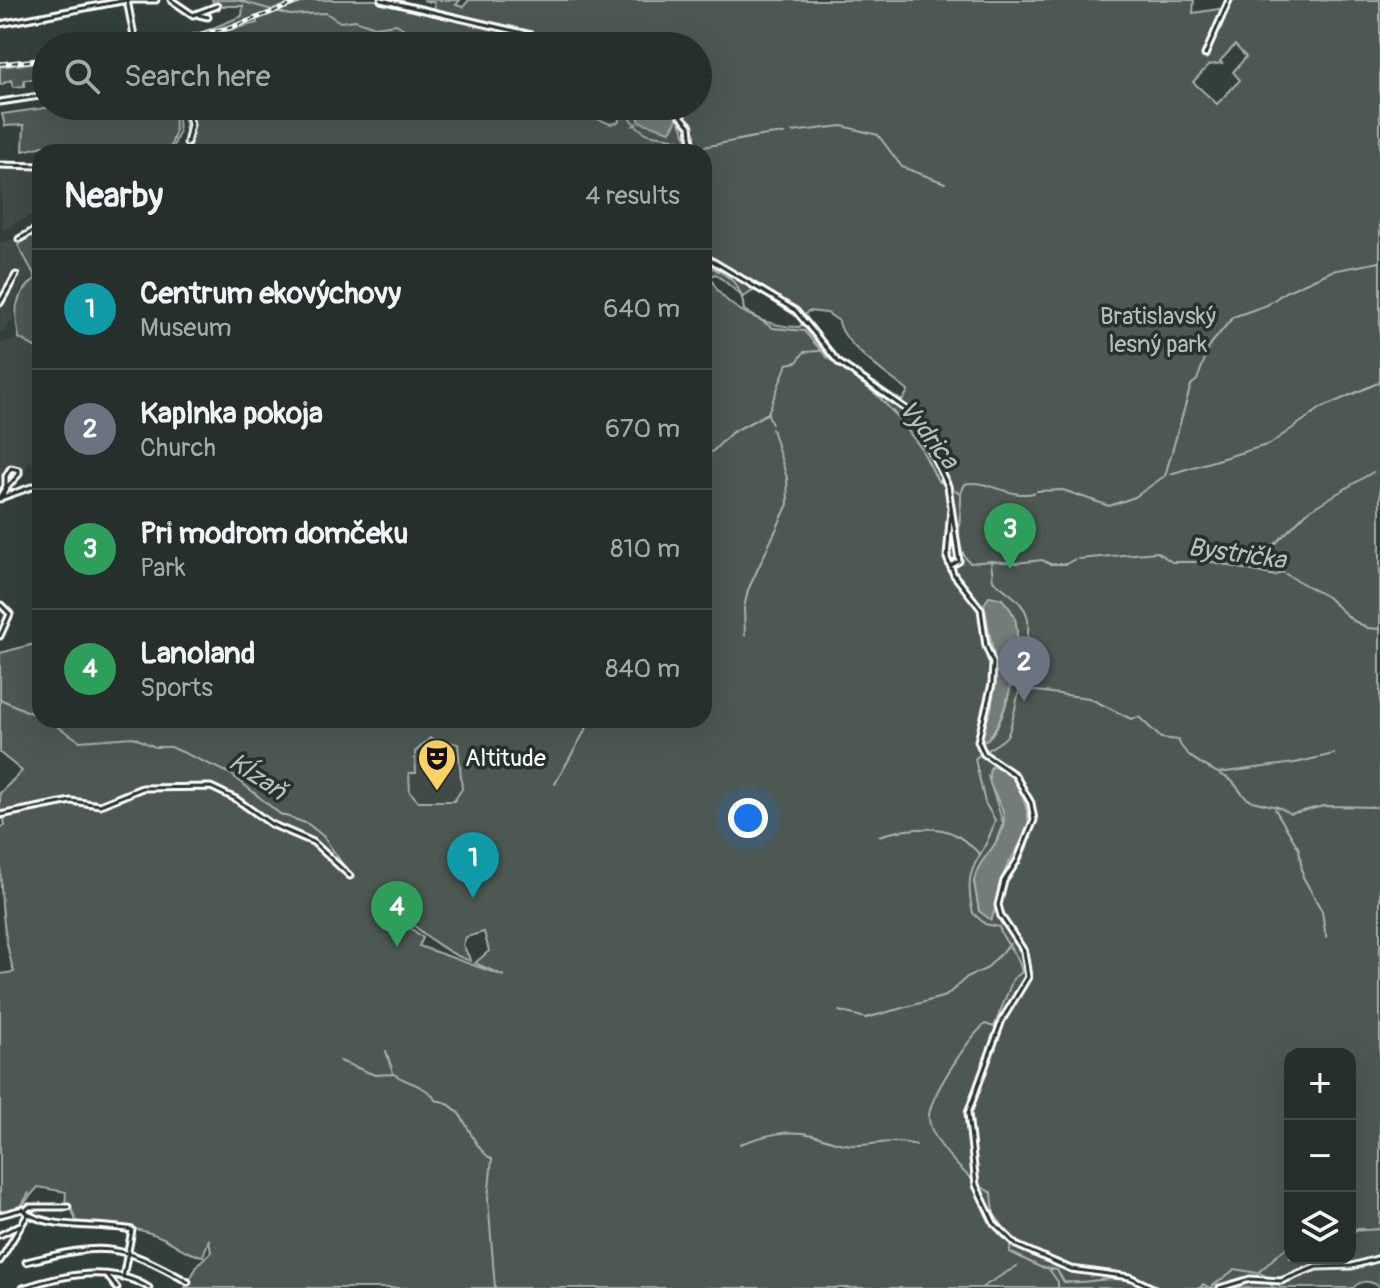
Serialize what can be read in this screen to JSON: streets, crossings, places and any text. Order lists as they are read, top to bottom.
{
  "water": ["Vydrica", "Bystrička", "Kĺzaň"],
  "parks": ["Bratislavský lesný park"],
  "places": {
    "theatre": ["Altitude"]
  },
  "page": {
    "search": "Search here",
    "heading": ["Nearby", "4 results"],
    "list": [
      {
        "mark": "1",
        "name": "Centrum ekovýchovy",
        "note": "Museum",
        "value": "640 m"
      },
      {
        "mark": "2",
        "name": "Kaplnka pokoja",
        "note": "Church",
        "value": "670 m"
      },
      {
        "mark": "3",
        "name": "Pri modrom domčeku",
        "note": "Park",
        "value": "810 m"
      },
      {
        "mark": "4",
        "name": "Lanoland",
        "note": "Sports",
        "value": "840 m"
      }
    ],
    "pins": [
      "3",
      "2",
      "1",
      "4"
    ],
    "map_buttons": ["+", "−"]
  }
}
